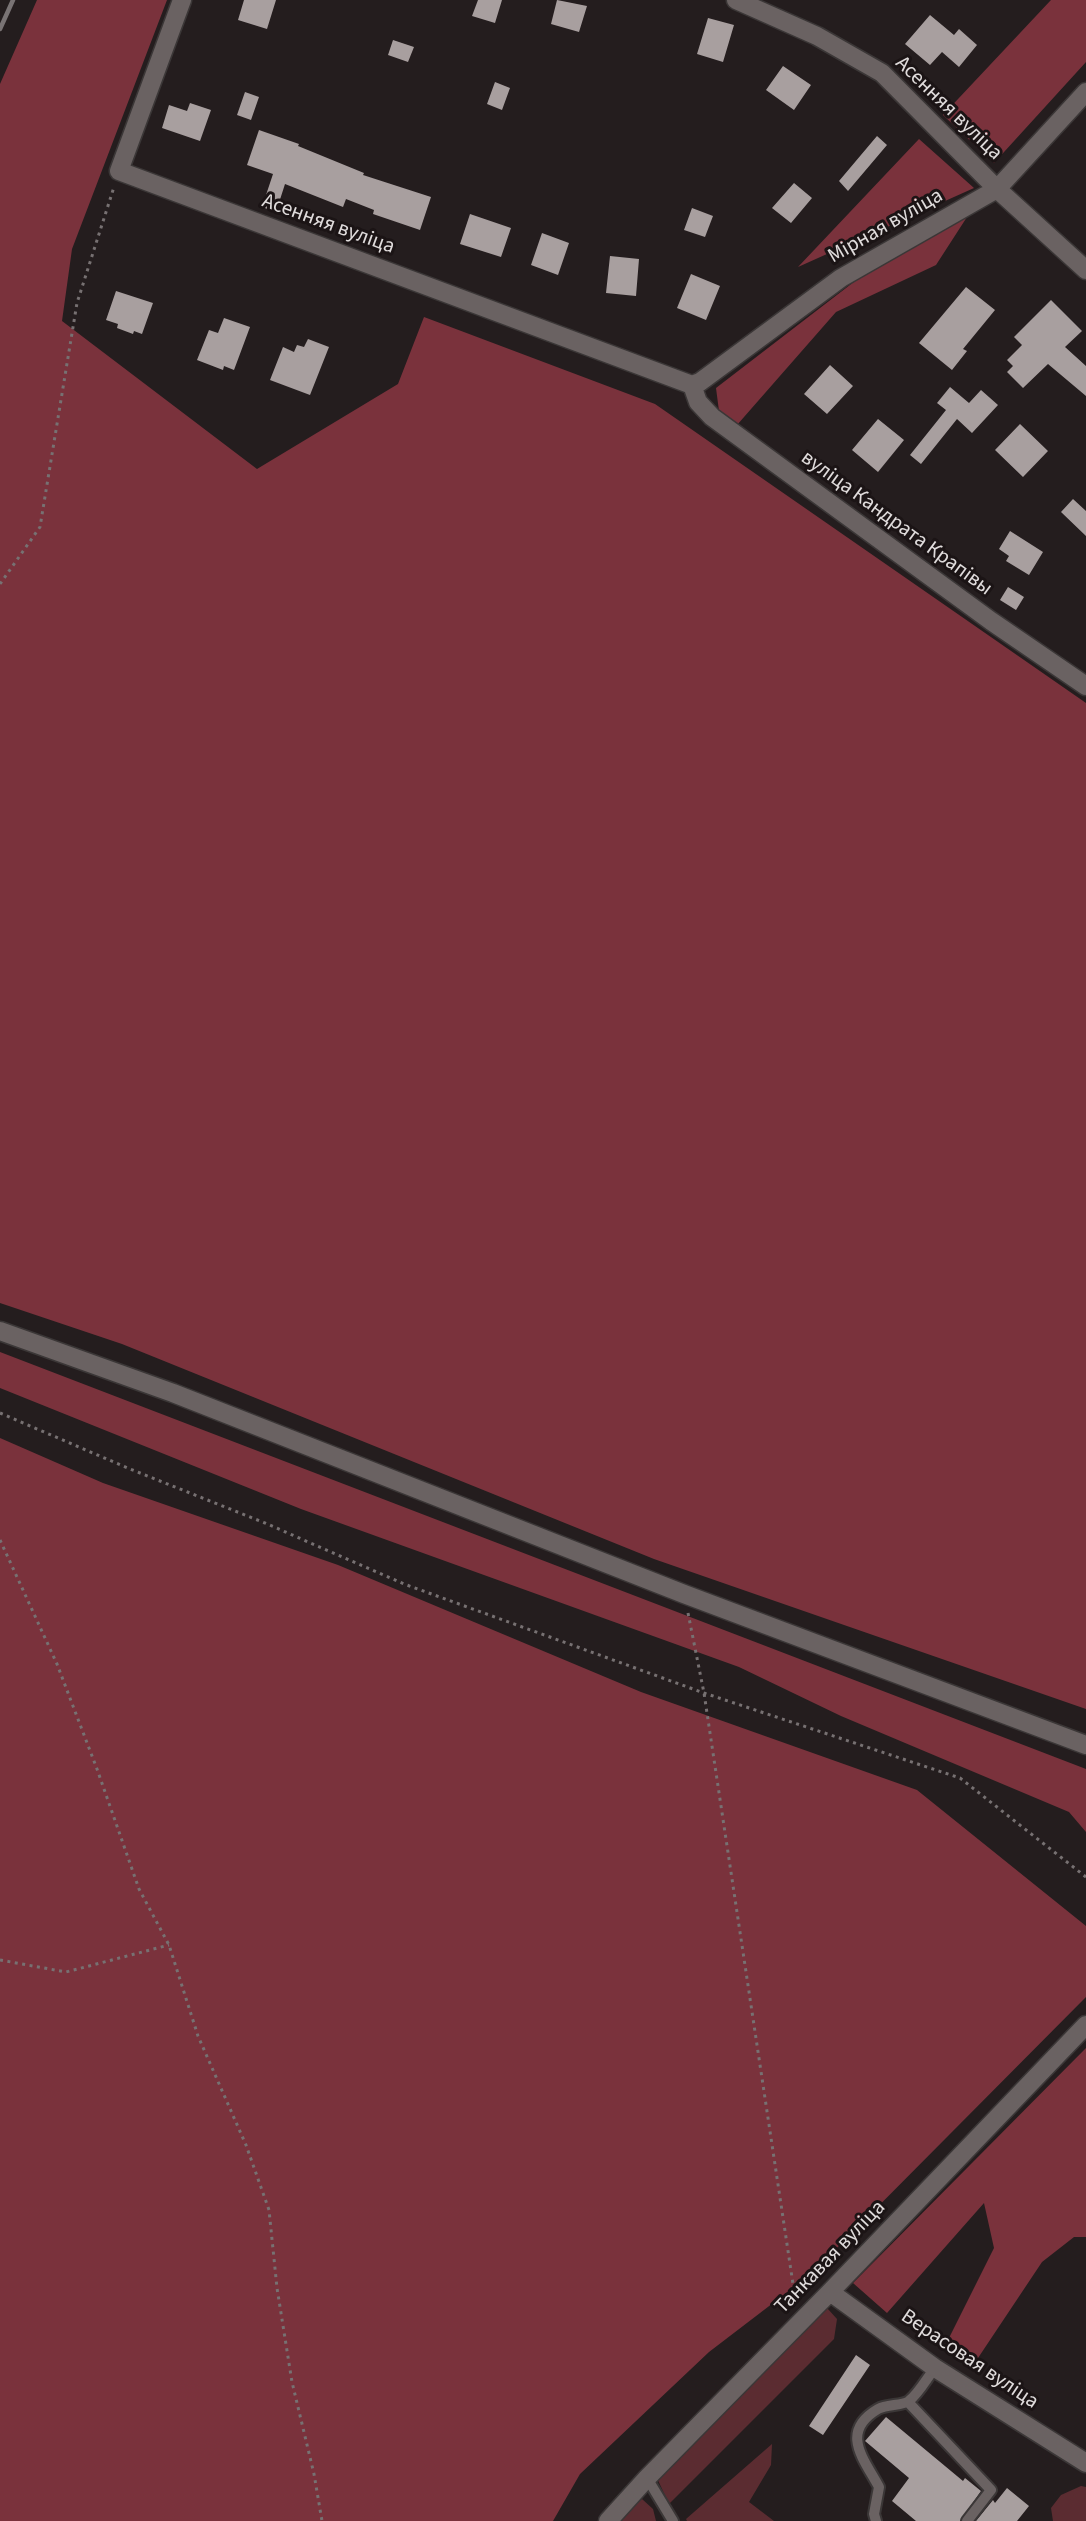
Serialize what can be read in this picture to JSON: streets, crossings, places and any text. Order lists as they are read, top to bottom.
{
  "streets": {
    "street": [
      "Асенняя вуліца",
      "Мірная вуліца",
      "вуліца Кандрата Крапівы",
      "Танкавая вуліца",
      "Верасовая вуліца"
    ]
  },
  "crossings": [
    ["Асенняя вуліца", "Мірная вуліца"],
    ["Асенняя вуліца", "вуліца Кандрата Крапівы"],
    ["Мірная вуліца", "вуліца Кандрата Крапівы"],
    ["Танкавая вуліца", "Верасовая вуліца"]
  ]
}
